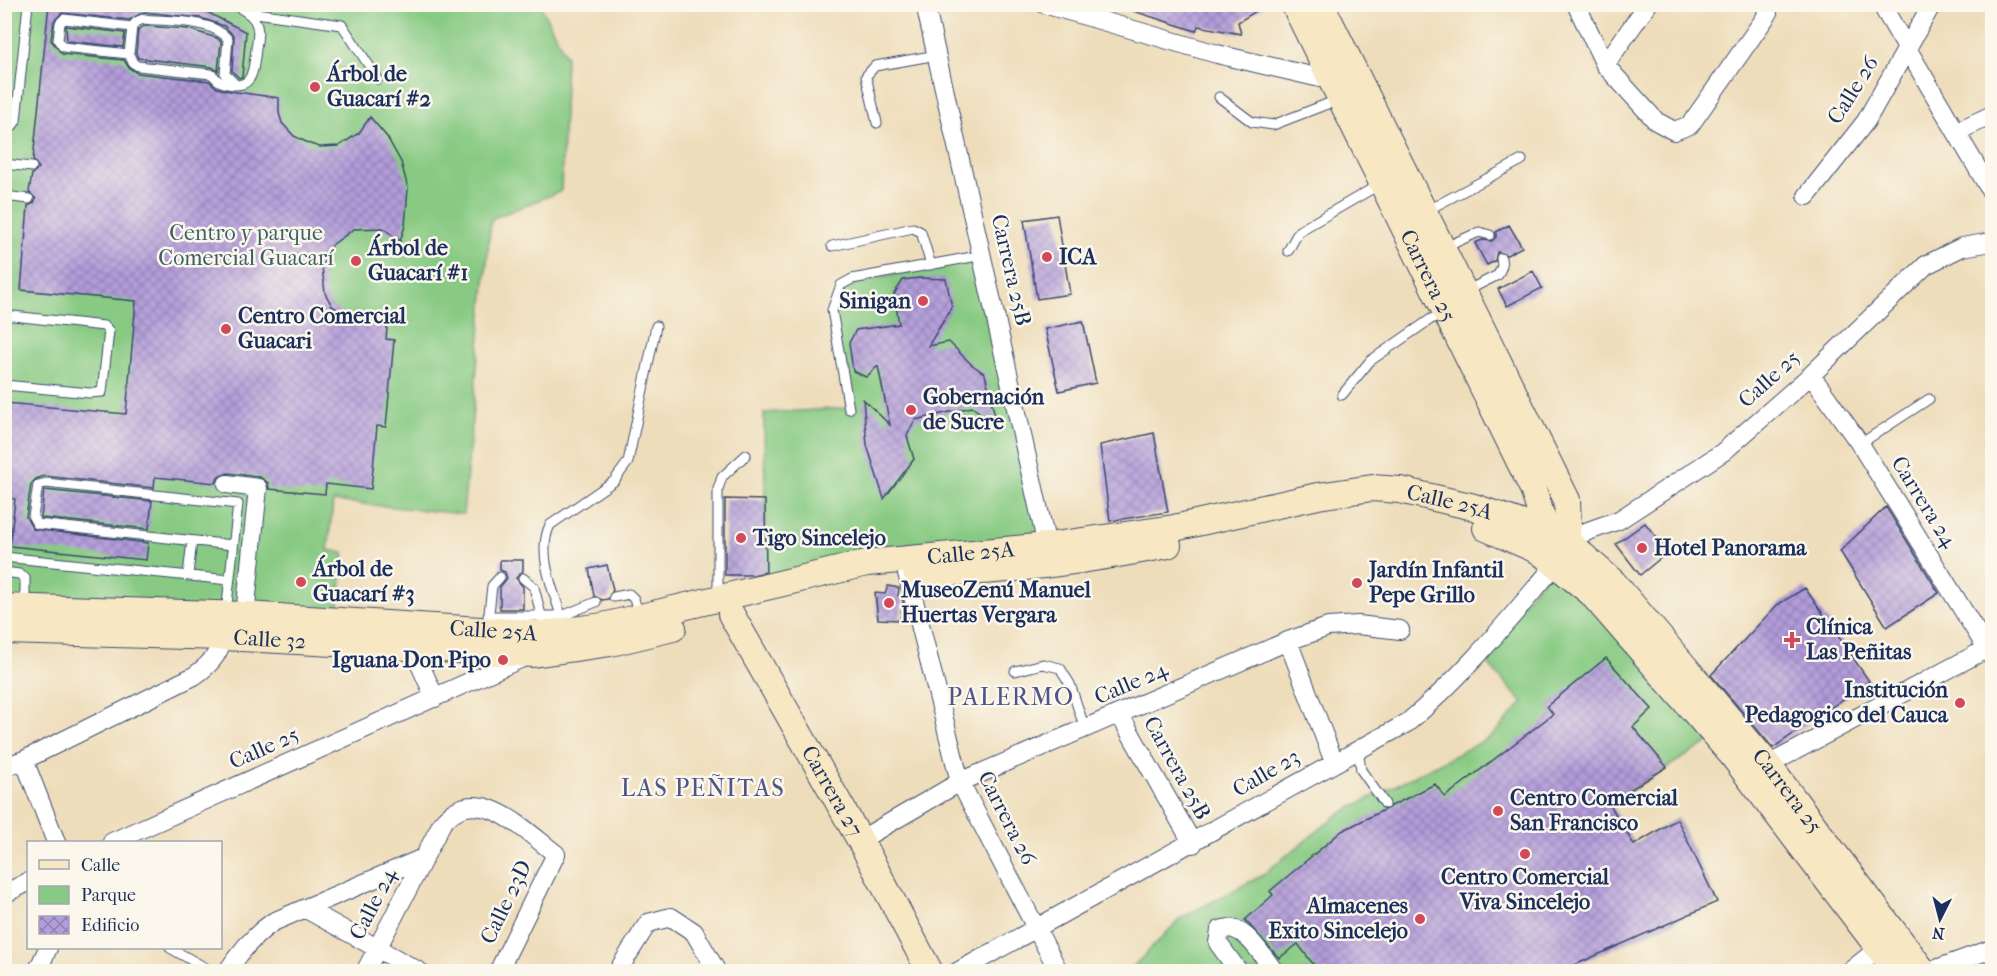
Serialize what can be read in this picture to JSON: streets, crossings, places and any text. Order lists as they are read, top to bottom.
{
  "streets": {
    "main road": [
      "Carrera 25",
      "Calle 25A",
      "Calle 32",
      "Carrera 27"
    ],
    "street": [
      "Calle 26",
      "Carrera 25B",
      "Calle 25",
      "Carrera 24",
      "Calle 24",
      "Calle 23",
      "Carrera 26",
      "Calle 23D"
    ]
  },
  "crossings": [
    ["Carrera 25B", "Calle 25A"],
    ["Carrera 25B", "Calle 24"],
    ["Carrera 25B", "Calle 23"],
    ["Carrera 25", "Calle 25"],
    ["Carrera 25", "Calle 25A"],
    ["Carrera 25", "Calle 23"],
    ["Calle 25", "Carrera 24"],
    ["Calle 25", "Calle 25A"],
    ["Calle 25", "Calle 32"],
    ["Calle 25", "Calle 23"],
    ["Calle 25A", "Calle 32"],
    ["Calle 25A", "Calle 23"],
    ["Calle 25A", "Carrera 27"],
    ["Calle 25A", "Carrera 26"],
    ["Calle 24", "Carrera 27"],
    ["Calle 24", "Carrera 26"],
    ["Calle 24", "Calle 23D"],
    ["Calle 23", "Carrera 26"]
  ],
  "districts": ["PALERMO", "LAS PEÑITAS"],
  "parks": ["Centro y parque Comercial Guacarí"],
  "places": {
    "other": [
      "Árbol de Guacarí #2",
      "ICA",
      "Árbol de Guacarí #1",
      "Sinigan",
      "Centro Comercial Guacari",
      "Gobernación de Sucre",
      "Tigo Sincelejo",
      "Hotel Panorama",
      "Árbol de Guacarí #3",
      "Jardín Infantil Pepe Grillo",
      "MuseoZenú Manuel Huertas Vergara",
      "Iguana Don Pipo",
      "Institución Pedagogico del Cauca",
      "Centro Comercial San Francisco",
      "Centro Comercial Viva Sincelejo",
      "Almacenes Exito Sincelejo"
    ],
    "health": ["Clínica Las Peñitas"]
  },
  "legend": ["Calle", "Parque", "Edificio"],
  "north": "bottom"
}
